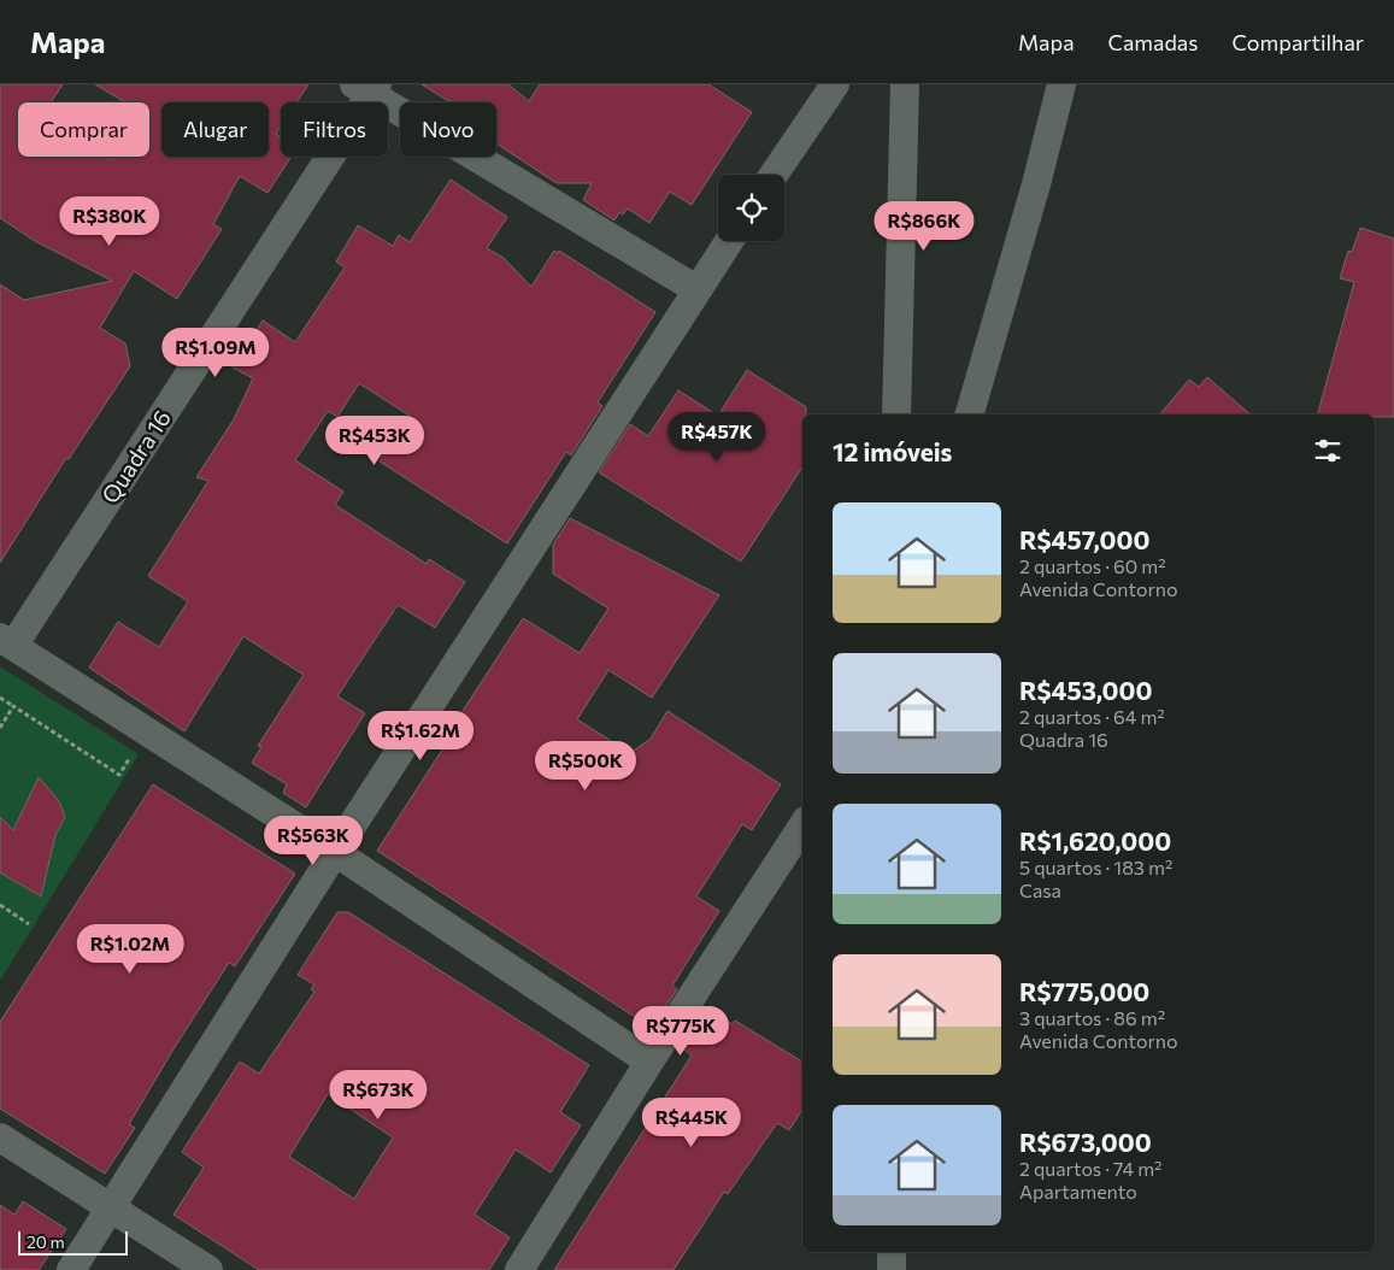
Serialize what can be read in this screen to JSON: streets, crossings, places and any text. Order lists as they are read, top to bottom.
{
  "streets": {
    "street": ["Quadra 16"]
  },
  "scale_bar": "20 m",
  "page": {
    "header": "Mapa",
    "nav": ["Mapa", "Camadas", "Compartilhar"],
    "chip": [
      "Comprar",
      "Alugar",
      "Filtros",
      "Novo"
    ],
    "price": [
      "R$380K",
      "R$866K",
      "R$1.09M",
      "R$457K",
      "R$453K",
      "R$1.62M",
      "R$500K",
      "R$563K",
      "R$1.02M",
      "R$775K",
      "R$673K",
      "R$445K"
    ],
    "heading": "12 imóveis",
    "list": [
      {
        "name": "R$457,000",
        "note": "2 quartos · 60 m² · Avenida Contorno"
      },
      {
        "name": "R$453,000",
        "note": "2 quartos · 64 m² · Quadra 16"
      },
      {
        "name": "R$1,620,000",
        "note": "5 quartos · 183 m² · Casa"
      },
      {
        "name": "R$775,000",
        "note": "3 quartos · 86 m² · Avenida Contorno"
      },
      {
        "name": "R$673,000",
        "note": "2 quartos · 74 m² · Apartamento"
      }
    ],
    "scale": "20 m"
  }
}
